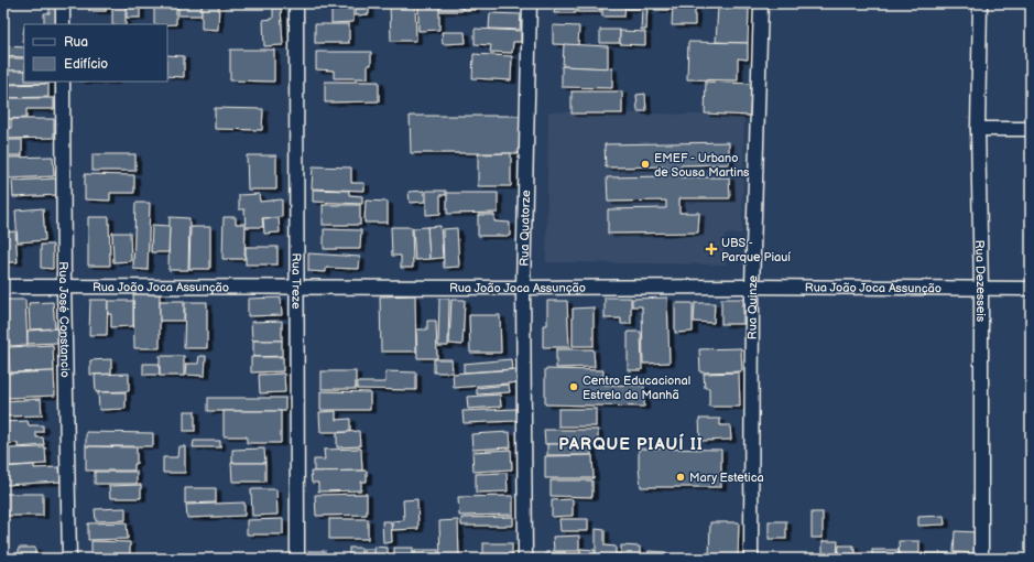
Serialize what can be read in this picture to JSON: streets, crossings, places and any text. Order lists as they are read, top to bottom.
{
  "streets": {
    "street": [
      "Rua Quatorze",
      "Rua Treze",
      "Rua Dezesseis",
      "Rua João Joca Assunção",
      "Rua Quinze",
      "Rua José Constancio"
    ]
  },
  "crossings": [
    ["Rua Quatorze", "Rua João Joca Assunção"],
    ["Rua Treze", "Rua João Joca Assunção"],
    ["Rua Dezesseis", "Rua João Joca Assunção"],
    ["Rua João Joca Assunção", "Rua Quinze"],
    ["Rua João Joca Assunção", "Rua José Constancio"]
  ],
  "districts": ["PARQUE PIAUÍ II"],
  "places": {
    "other": ["EMEF - Urbano de Sousa Martins", "Centro Educacional Estrela da Manhã", "Mary Estetica"],
    "health": ["UBS - Parque Piauí"]
  },
  "legend": ["Rua", "Edifício"]
}
